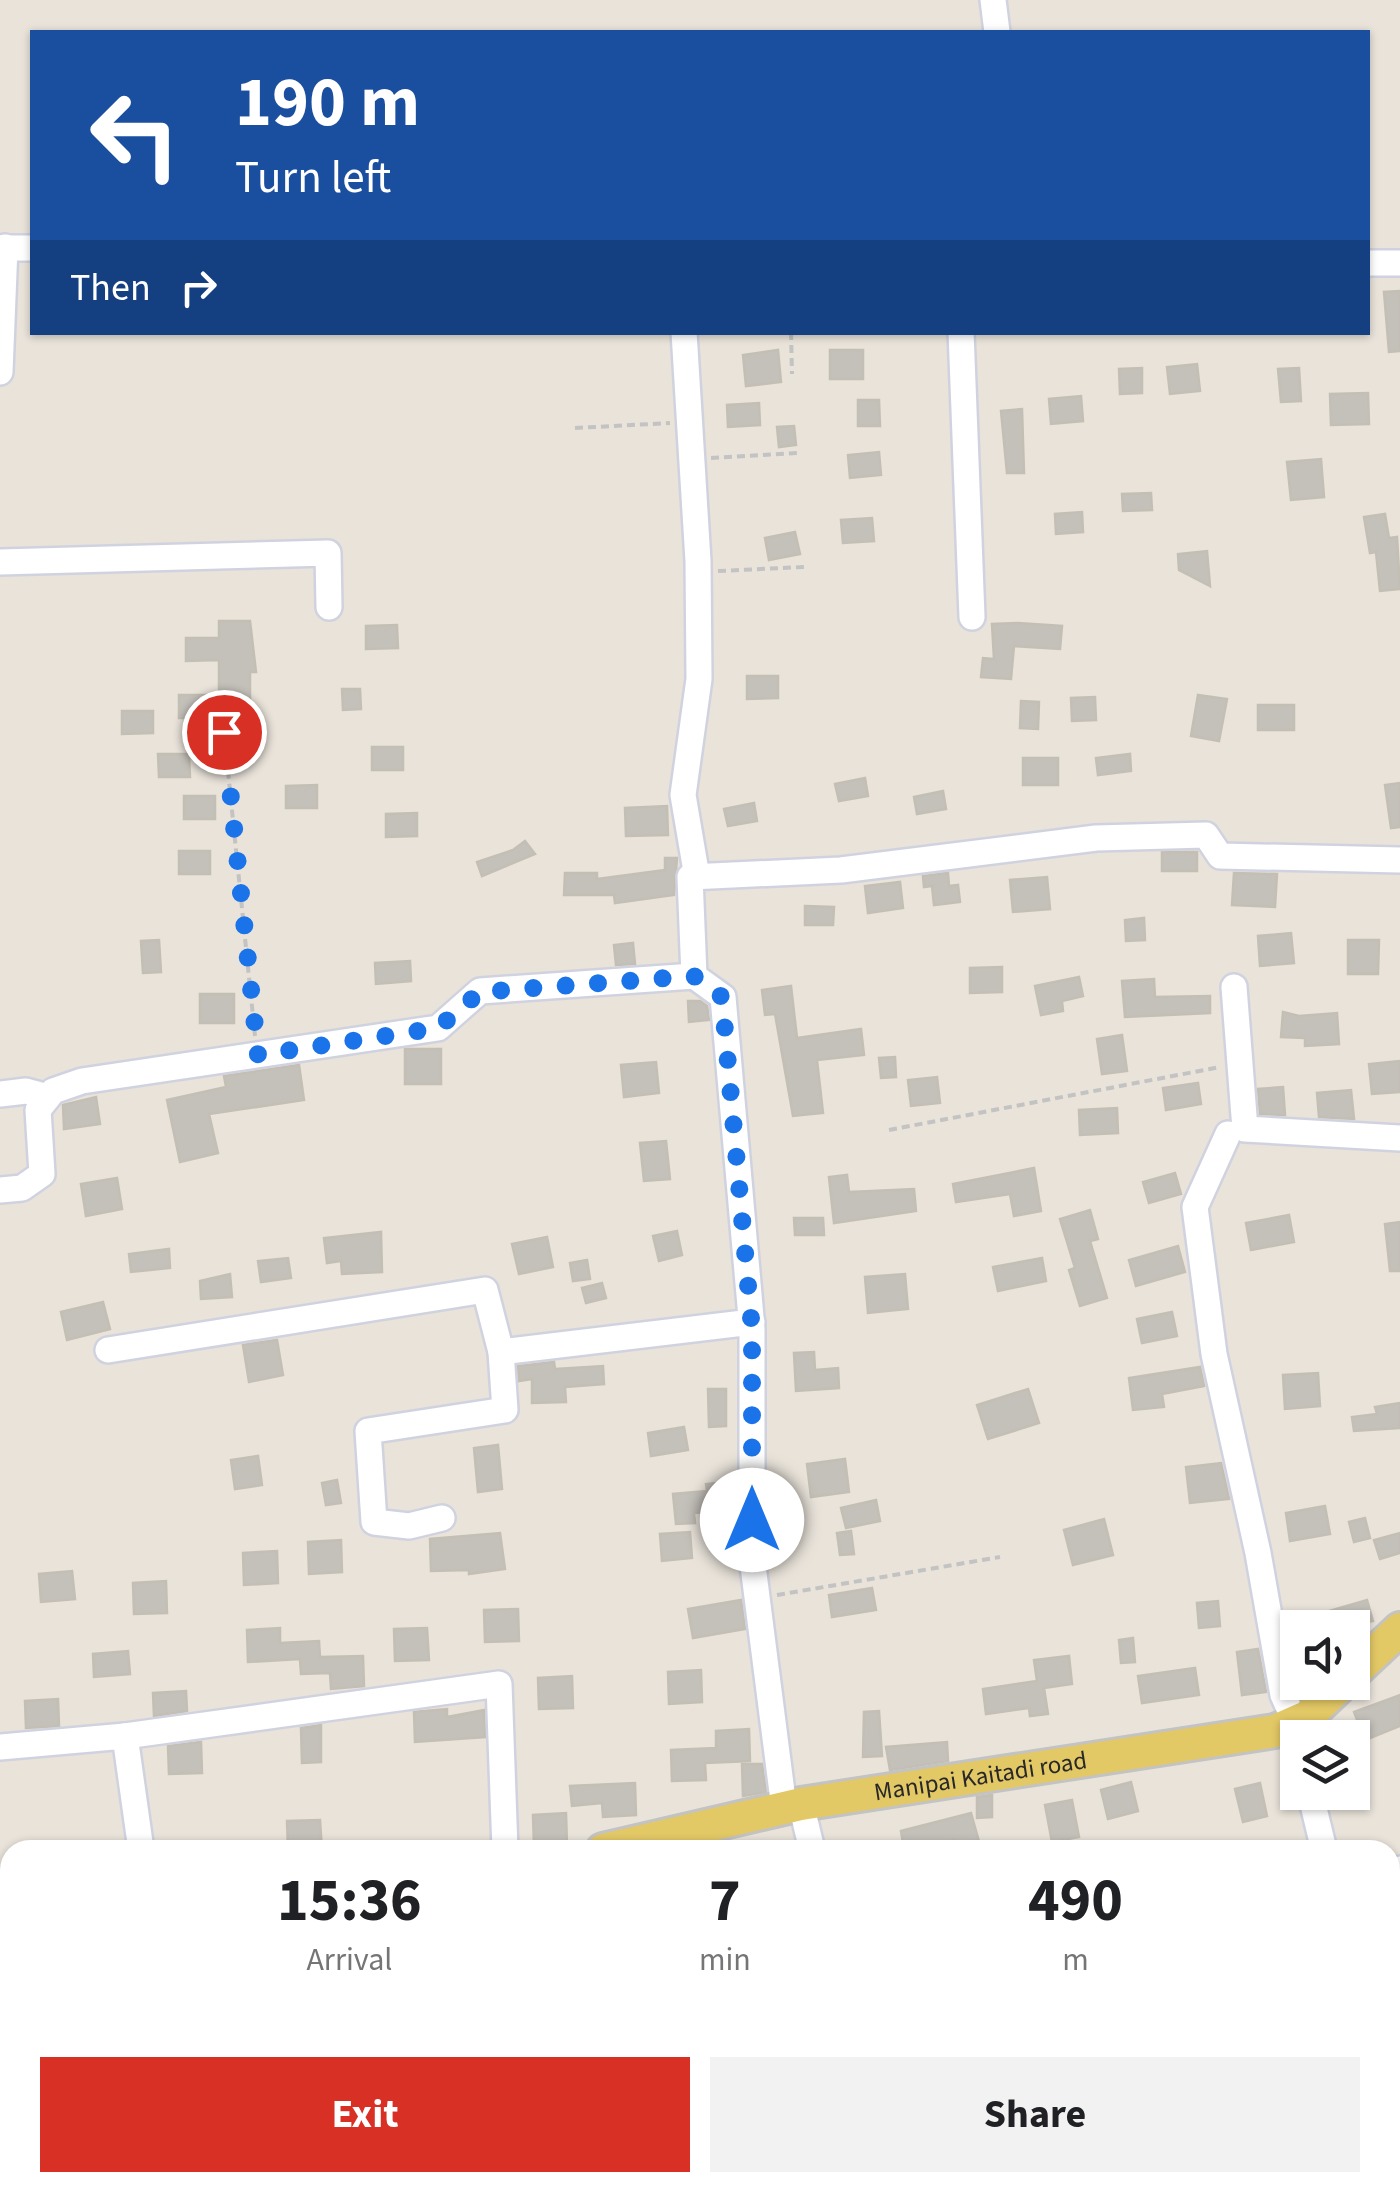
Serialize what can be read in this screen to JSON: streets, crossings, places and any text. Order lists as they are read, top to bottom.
{
  "streets": {
    "main road": ["Manipai Kaitadi road"]
  },
  "page": {
    "turn": ["190 m", "Turn left"],
    "then": "Then",
    "eta": [
      "15:36",
      "Arrival",
      "7",
      "min",
      "490",
      "m"
    ],
    "buttons": ["Exit", "Share"]
  }
}
